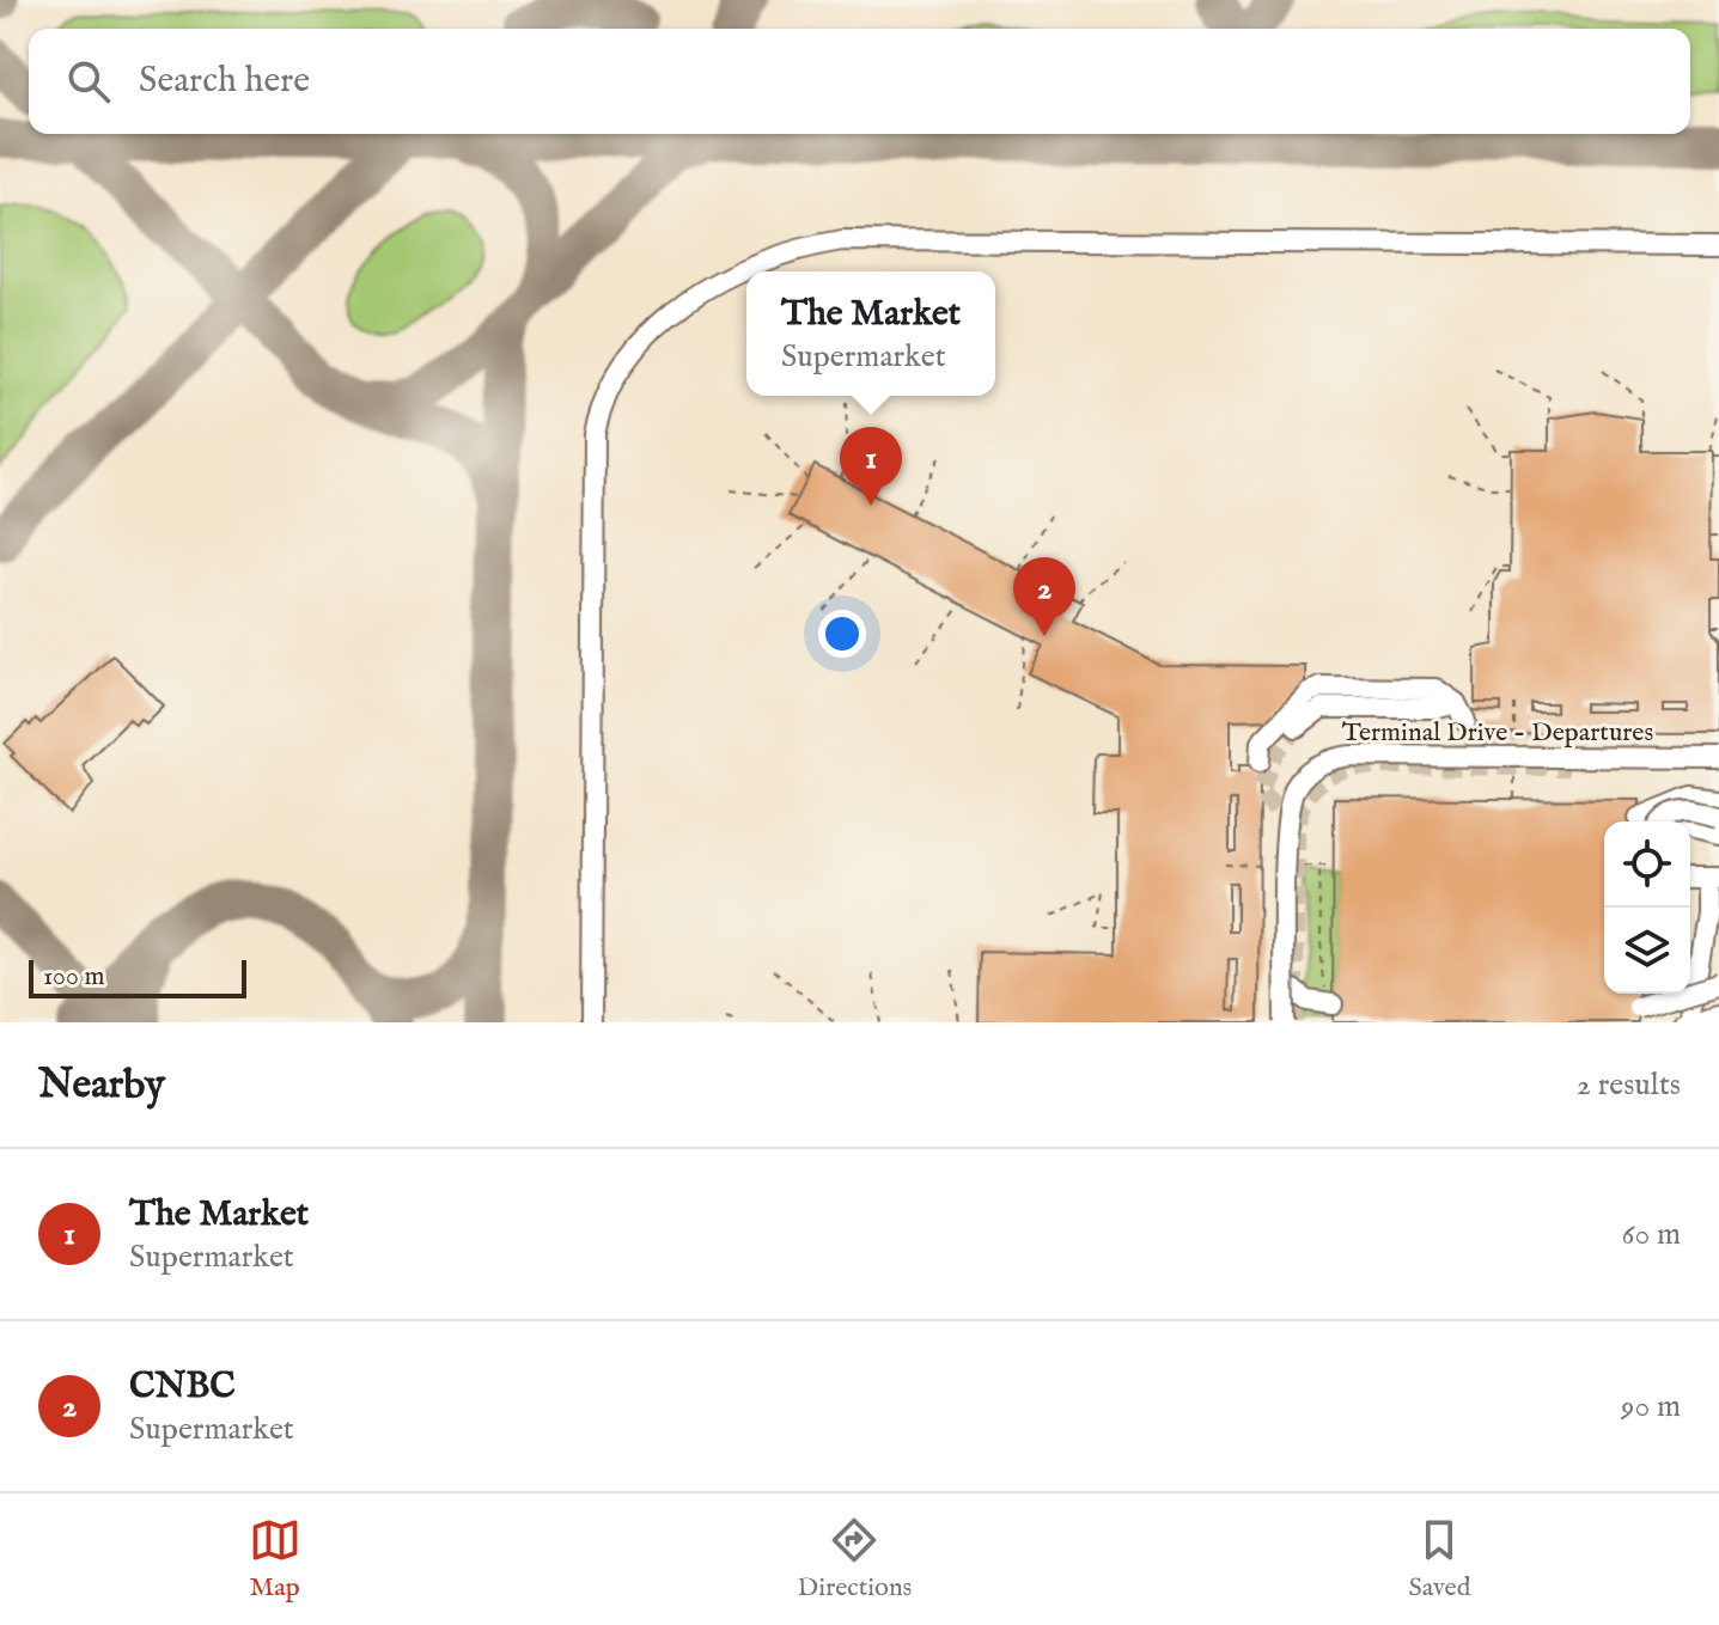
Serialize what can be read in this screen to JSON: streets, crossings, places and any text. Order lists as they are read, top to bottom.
{
  "streets": {
    "street": ["Terminal Drive - Departures"]
  },
  "scale_bar": "100 m",
  "page": {
    "search": "Search here",
    "popup": ["The Market", "Supermarket"],
    "pins": ["1", "2"],
    "scale": "100 m",
    "heading": ["Nearby", "2 results"],
    "list": [
      {
        "mark": "1",
        "name": "The Market",
        "note": "Supermarket",
        "value": "60 m"
      },
      {
        "mark": "2",
        "name": "CNBC",
        "note": "Supermarket",
        "value": "90 m"
      }
    ],
    "nav": ["Map", "Directions", "Saved"]
  }
}
